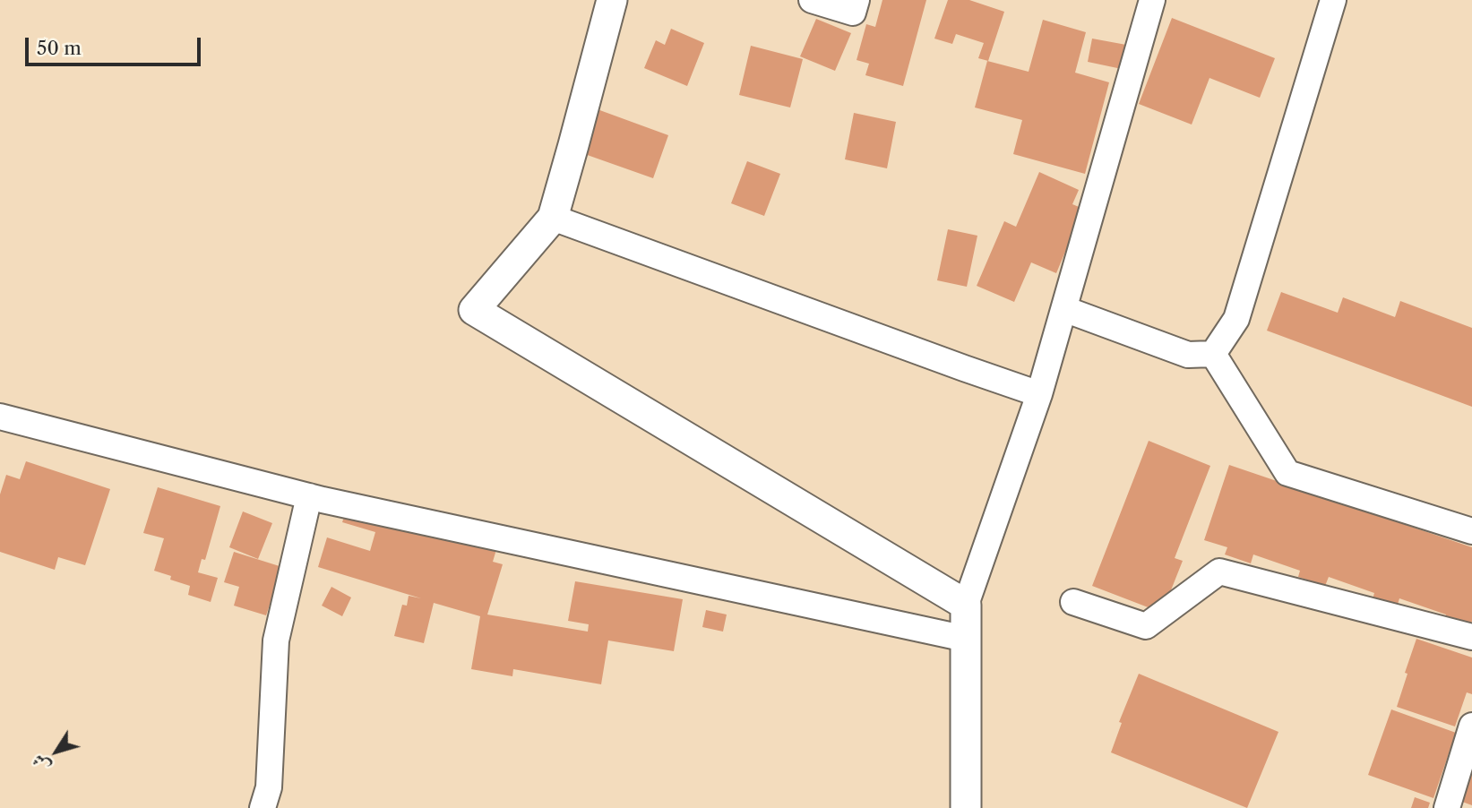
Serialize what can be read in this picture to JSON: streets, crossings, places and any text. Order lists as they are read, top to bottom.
{
  "scale_bar": "50 m",
  "north": "bottom left"
}
